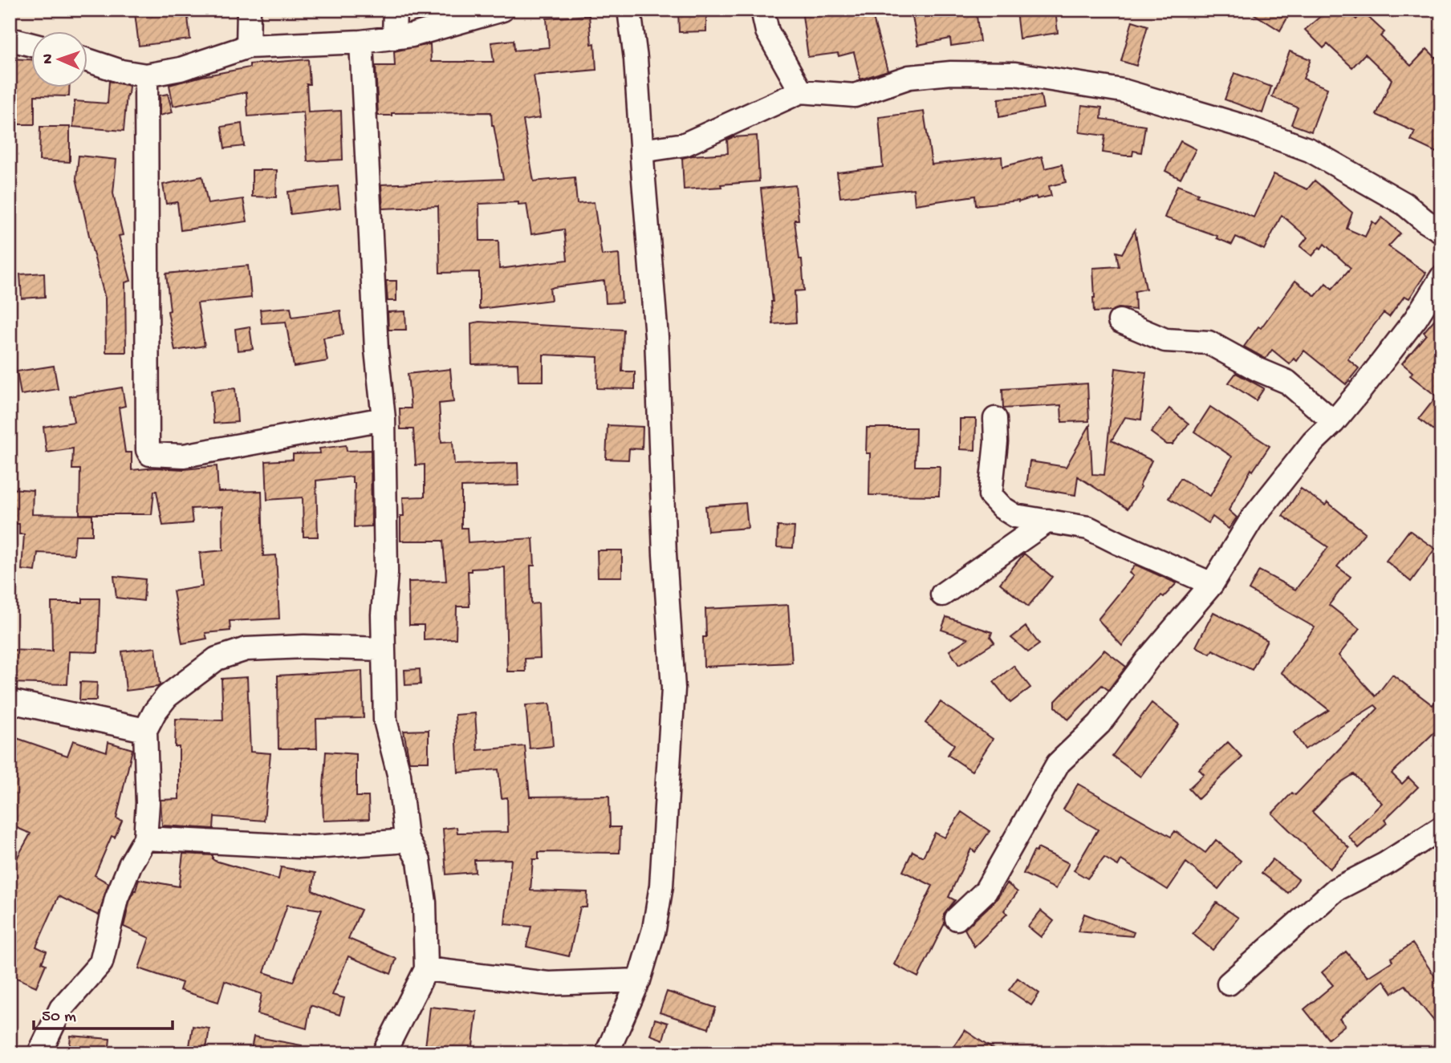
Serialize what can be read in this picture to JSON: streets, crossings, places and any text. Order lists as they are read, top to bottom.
{
  "scale_bar": "50 m",
  "north": "left"
}
